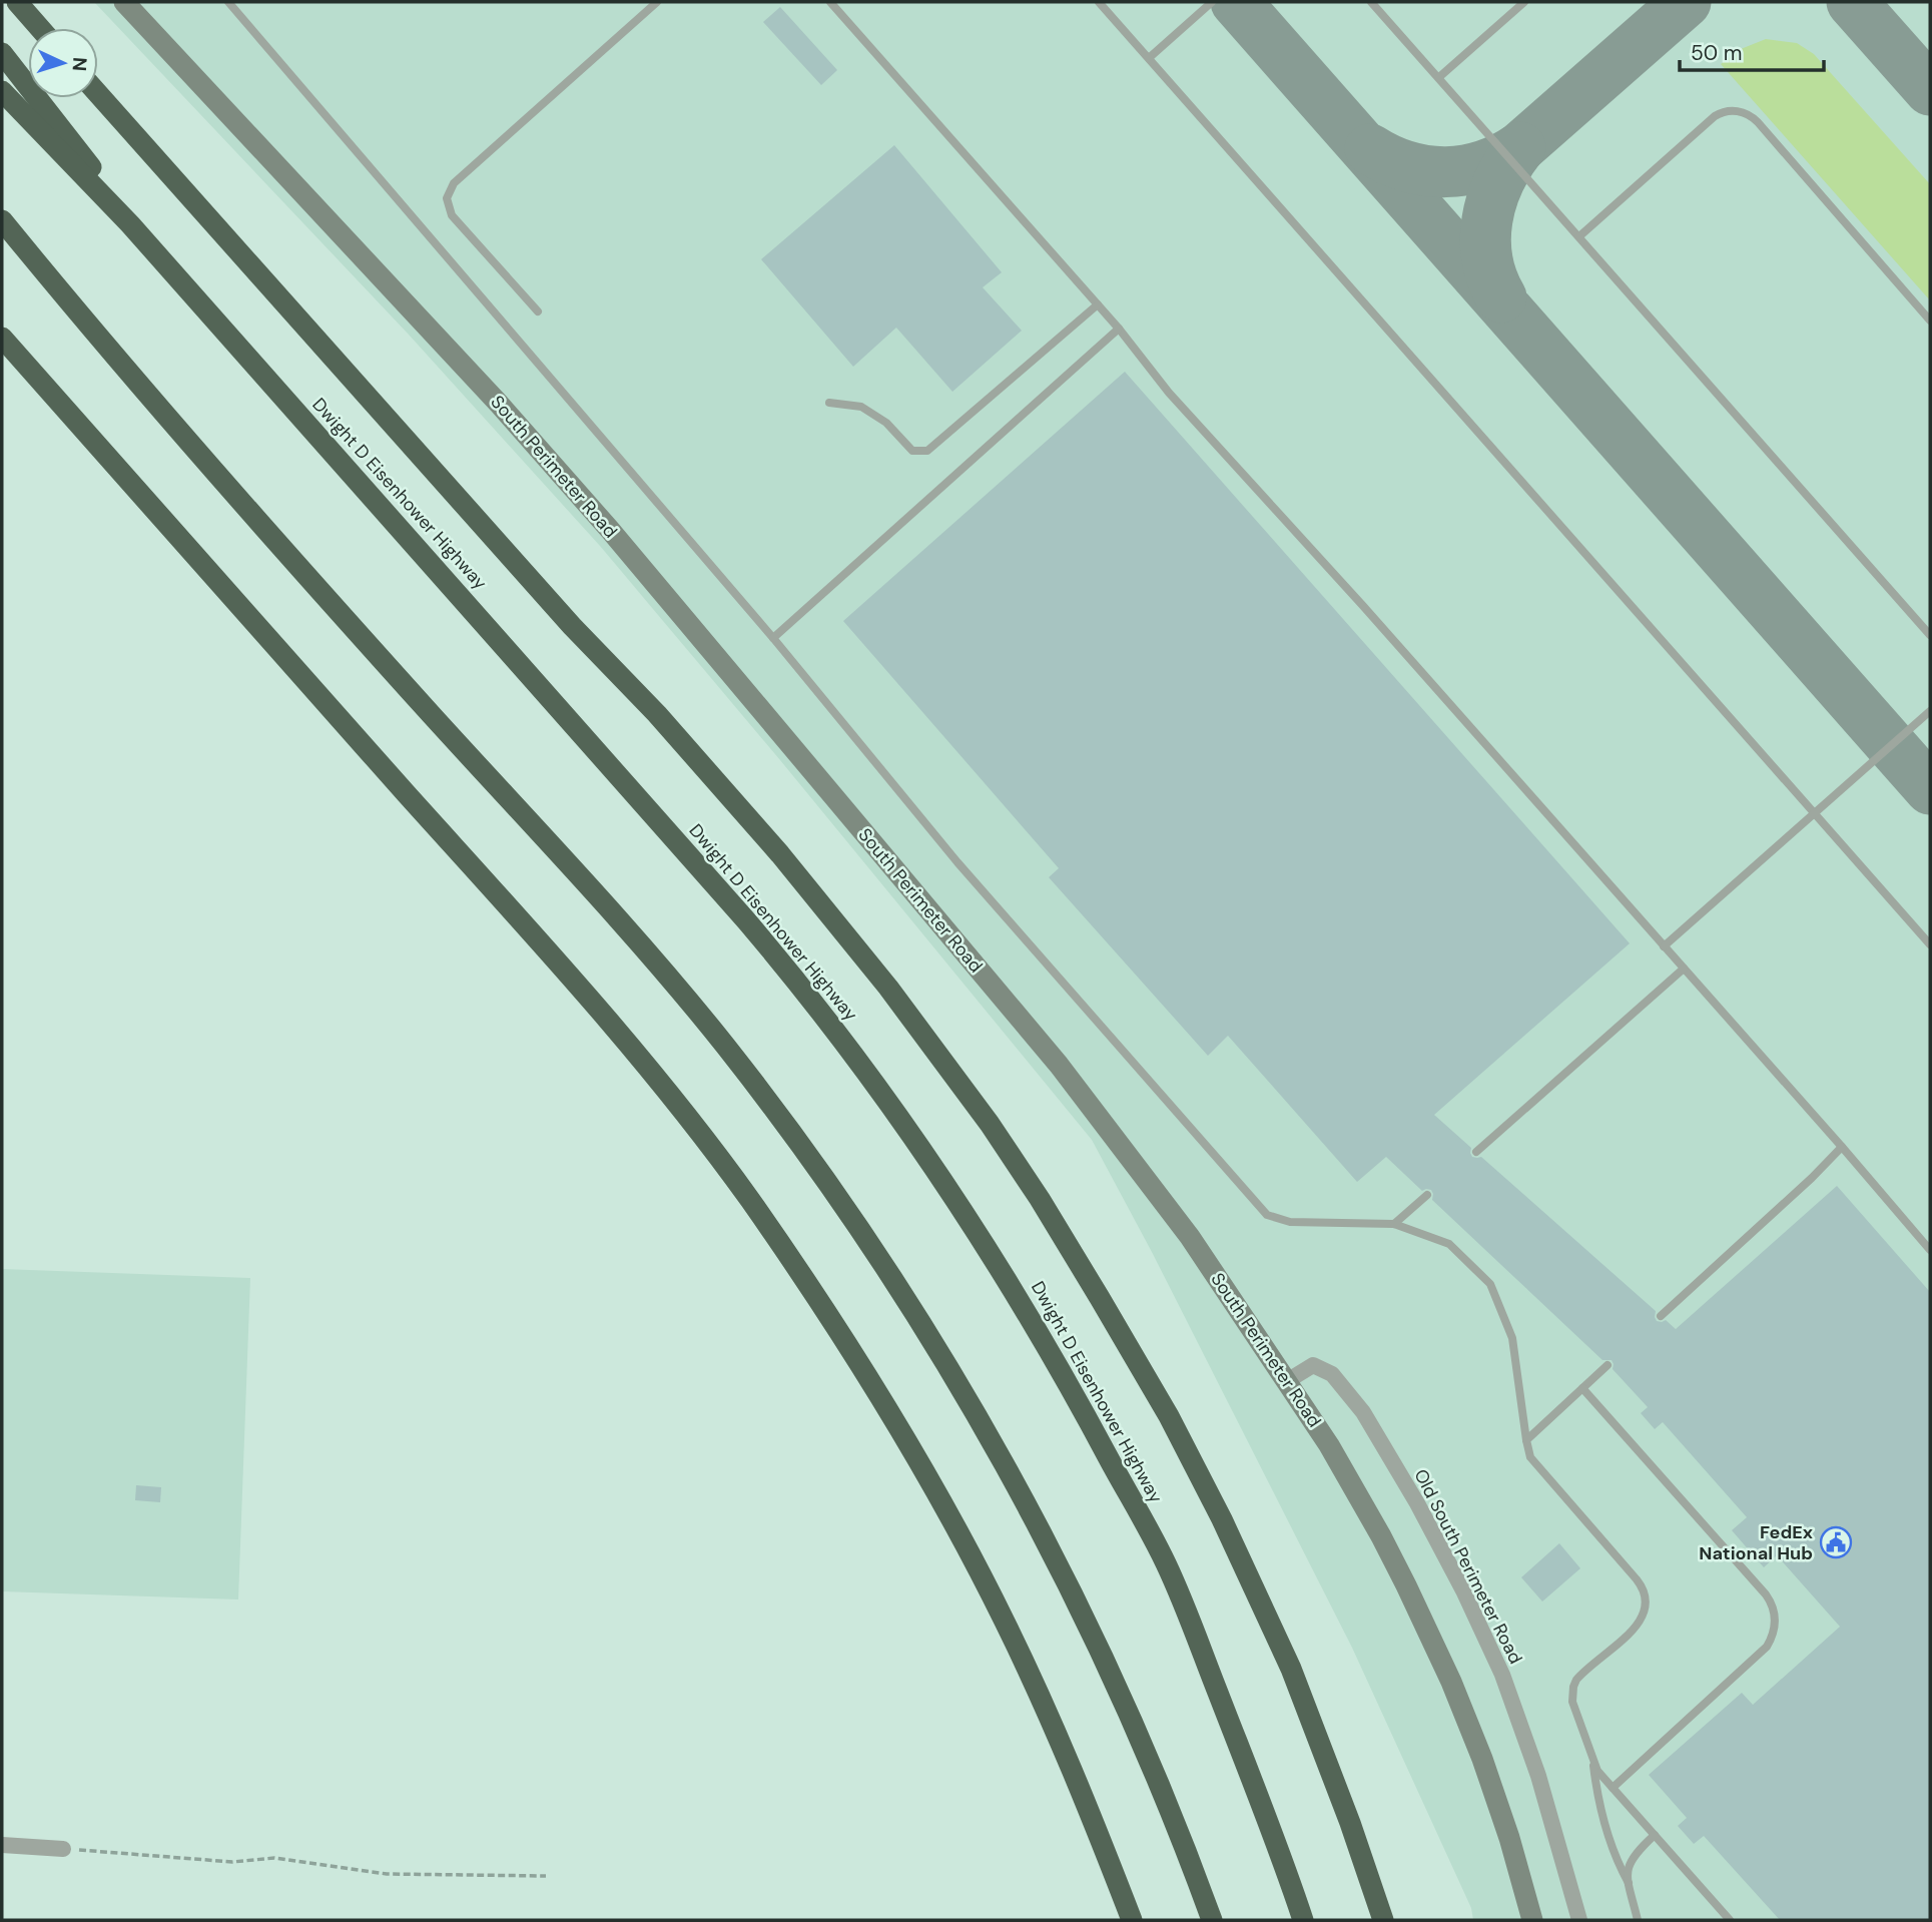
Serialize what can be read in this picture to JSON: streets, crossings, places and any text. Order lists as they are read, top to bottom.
{
  "streets": {
    "highway": ["Dwight D Eisenhower Highway"],
    "street": ["South Perimeter Road", "Old South Perimeter Road"]
  },
  "crossings": [
    ["South Perimeter Road", "Old South Perimeter Road"]
  ],
  "places": {
    "public building": ["FedEx National Hub"]
  },
  "scale_bar": "50 m",
  "north": "right"
}
